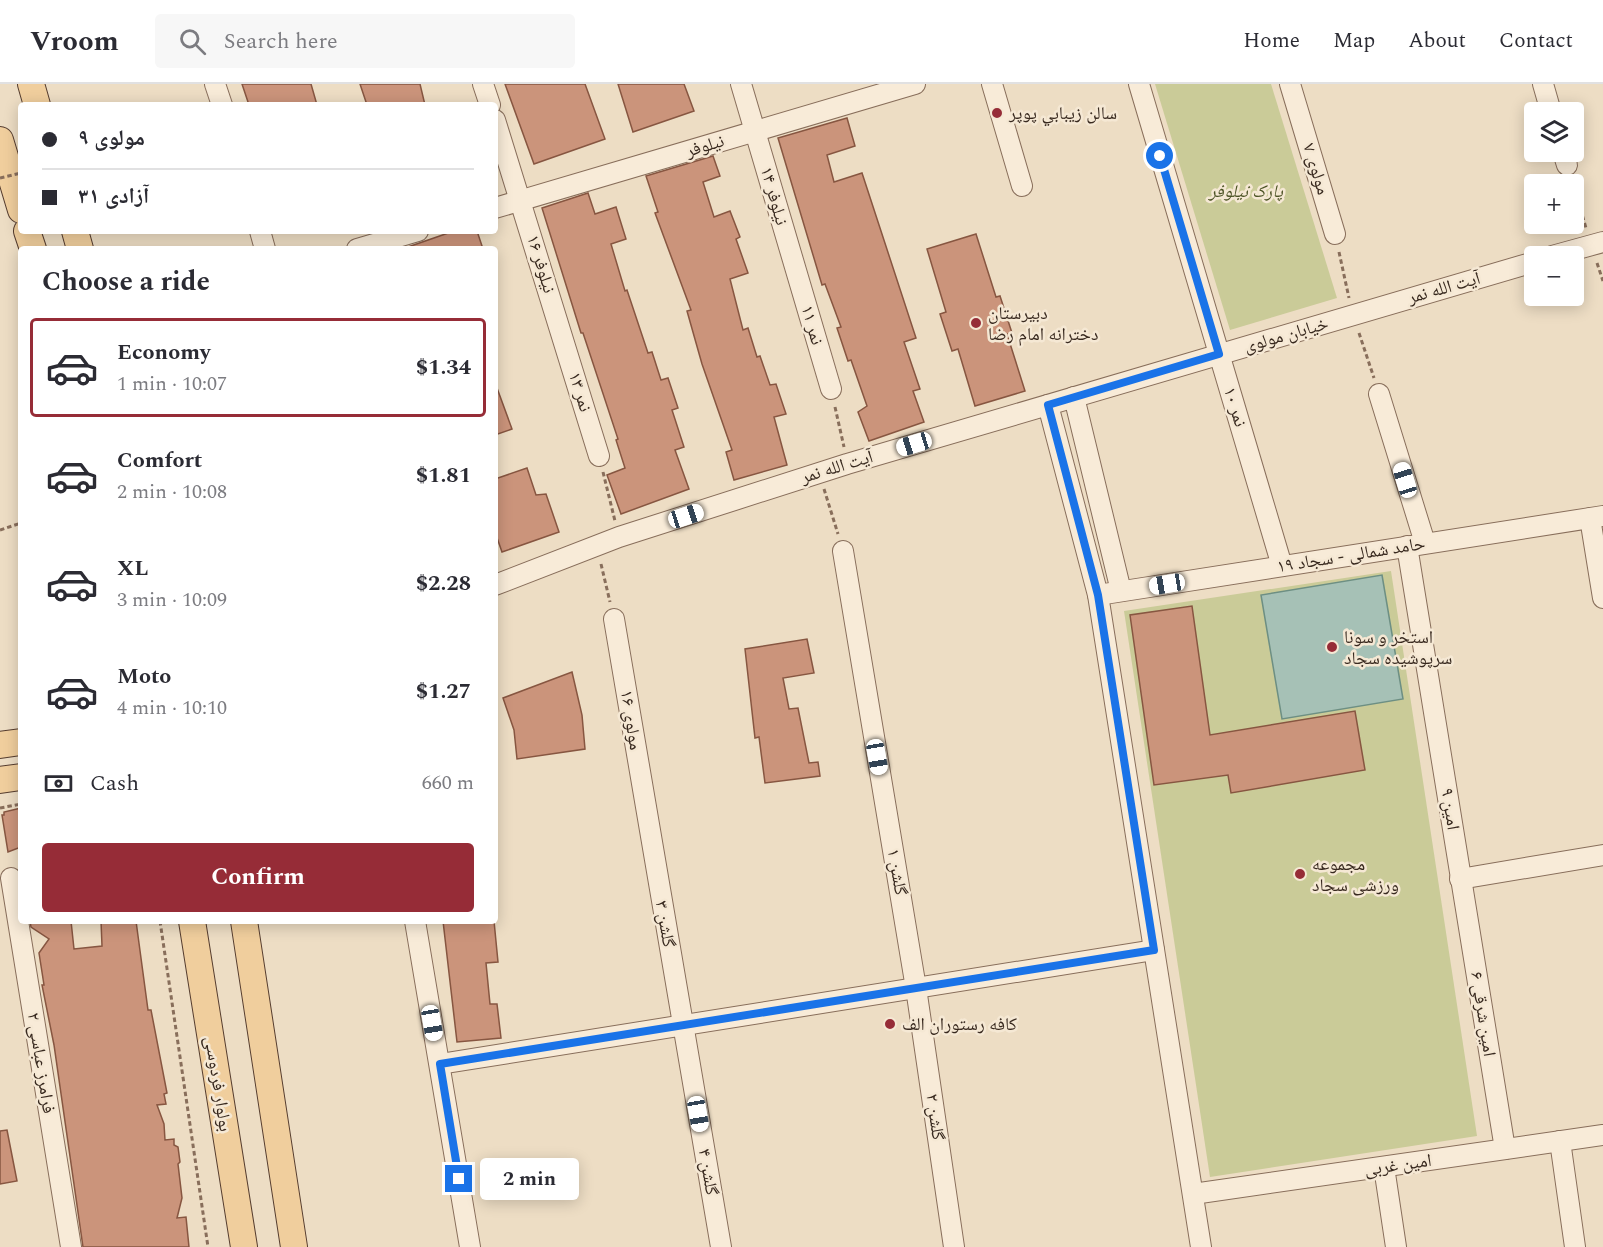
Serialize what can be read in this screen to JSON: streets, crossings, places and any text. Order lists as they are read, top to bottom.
{
  "streets": {
    "main road": ["بولوار فردوسی"],
    "street": [
      "نیلوفر",
      "مولوی ۷",
      "نیلوفر ۱۴",
      "نیلوفر ۱۶",
      "آیت الله نمر",
      "نمر ۱۱",
      "خیابان مولوی",
      "نمر ۱۳",
      "نمر ۱۰",
      "حامد شمالی - سجاد ۱۹",
      "مولوی ۱۶",
      "امین ۹",
      "گلشن ۱",
      "گلشن ۳",
      "امین شرقی ۶",
      "فرامرز عباسی ۲",
      "گلشن ۲",
      "امین غربی",
      "گلشن ۴"
    ]
  },
  "crossings": [
    ["نیلوفر", "نیلوفر ۱۴"],
    ["نیلوفر", "نیلوفر ۱۶"],
    ["نیلوفر ۱۴", "نمر ۱۱"],
    ["نیلوفر ۱۶", "نمر ۱۳"],
    ["آیت الله نمر", "خیابان مولوی"],
    ["آیت الله نمر", "نمر ۱۰"],
    ["خیابان مولوی", "نمر ۱۰"],
    ["نمر ۱۰", "حامد شمالی - سجاد ۱۹"],
    ["حامد شمالی - سجاد ۱۹", "امین ۹"],
    ["مولوی ۱۶", "گلشن ۳"],
    ["امین ۹", "امین شرقی ۶"],
    ["گلشن ۱", "گلشن ۲"],
    ["گلشن ۳", "گلشن ۴"],
    ["امین شرقی ۶", "امین غربی"]
  ],
  "parks": ["پارک نیلوفر"],
  "places": [
    "سالن زيبابي پوپر",
    "دبیرستان دخترانه امام رضا",
    "استخر و سونا سرپوشیده سجاد",
    "مجموعه ورزشی سجاد",
    "کافه رستوران الف"
  ],
  "page": {
    "header": "Vroom",
    "search": "Search here",
    "nav": [
      "Home",
      "Map",
      "About",
      "Contact"
    ],
    "map_buttons": ["+", "−"],
    "banner": ["مولوی ۹", "آزادی ۳۱"],
    "heading": "Choose a ride",
    "list": [
      {
        "name": "Economy",
        "note": "1 min · 10:07",
        "value": "$1.34"
      },
      {
        "name": "Comfort",
        "note": "2 min · 10:08",
        "value": "$1.81"
      },
      {
        "name": "XL",
        "note": "3 min · 10:09",
        "value": "$2.28"
      },
      {
        "name": "Moto",
        "note": "4 min · 10:10",
        "value": "$1.27"
      }
    ],
    "pay": ["Cash", "660 m"],
    "buttons": "Confirm",
    "bubble": "2 min"
  }
}
